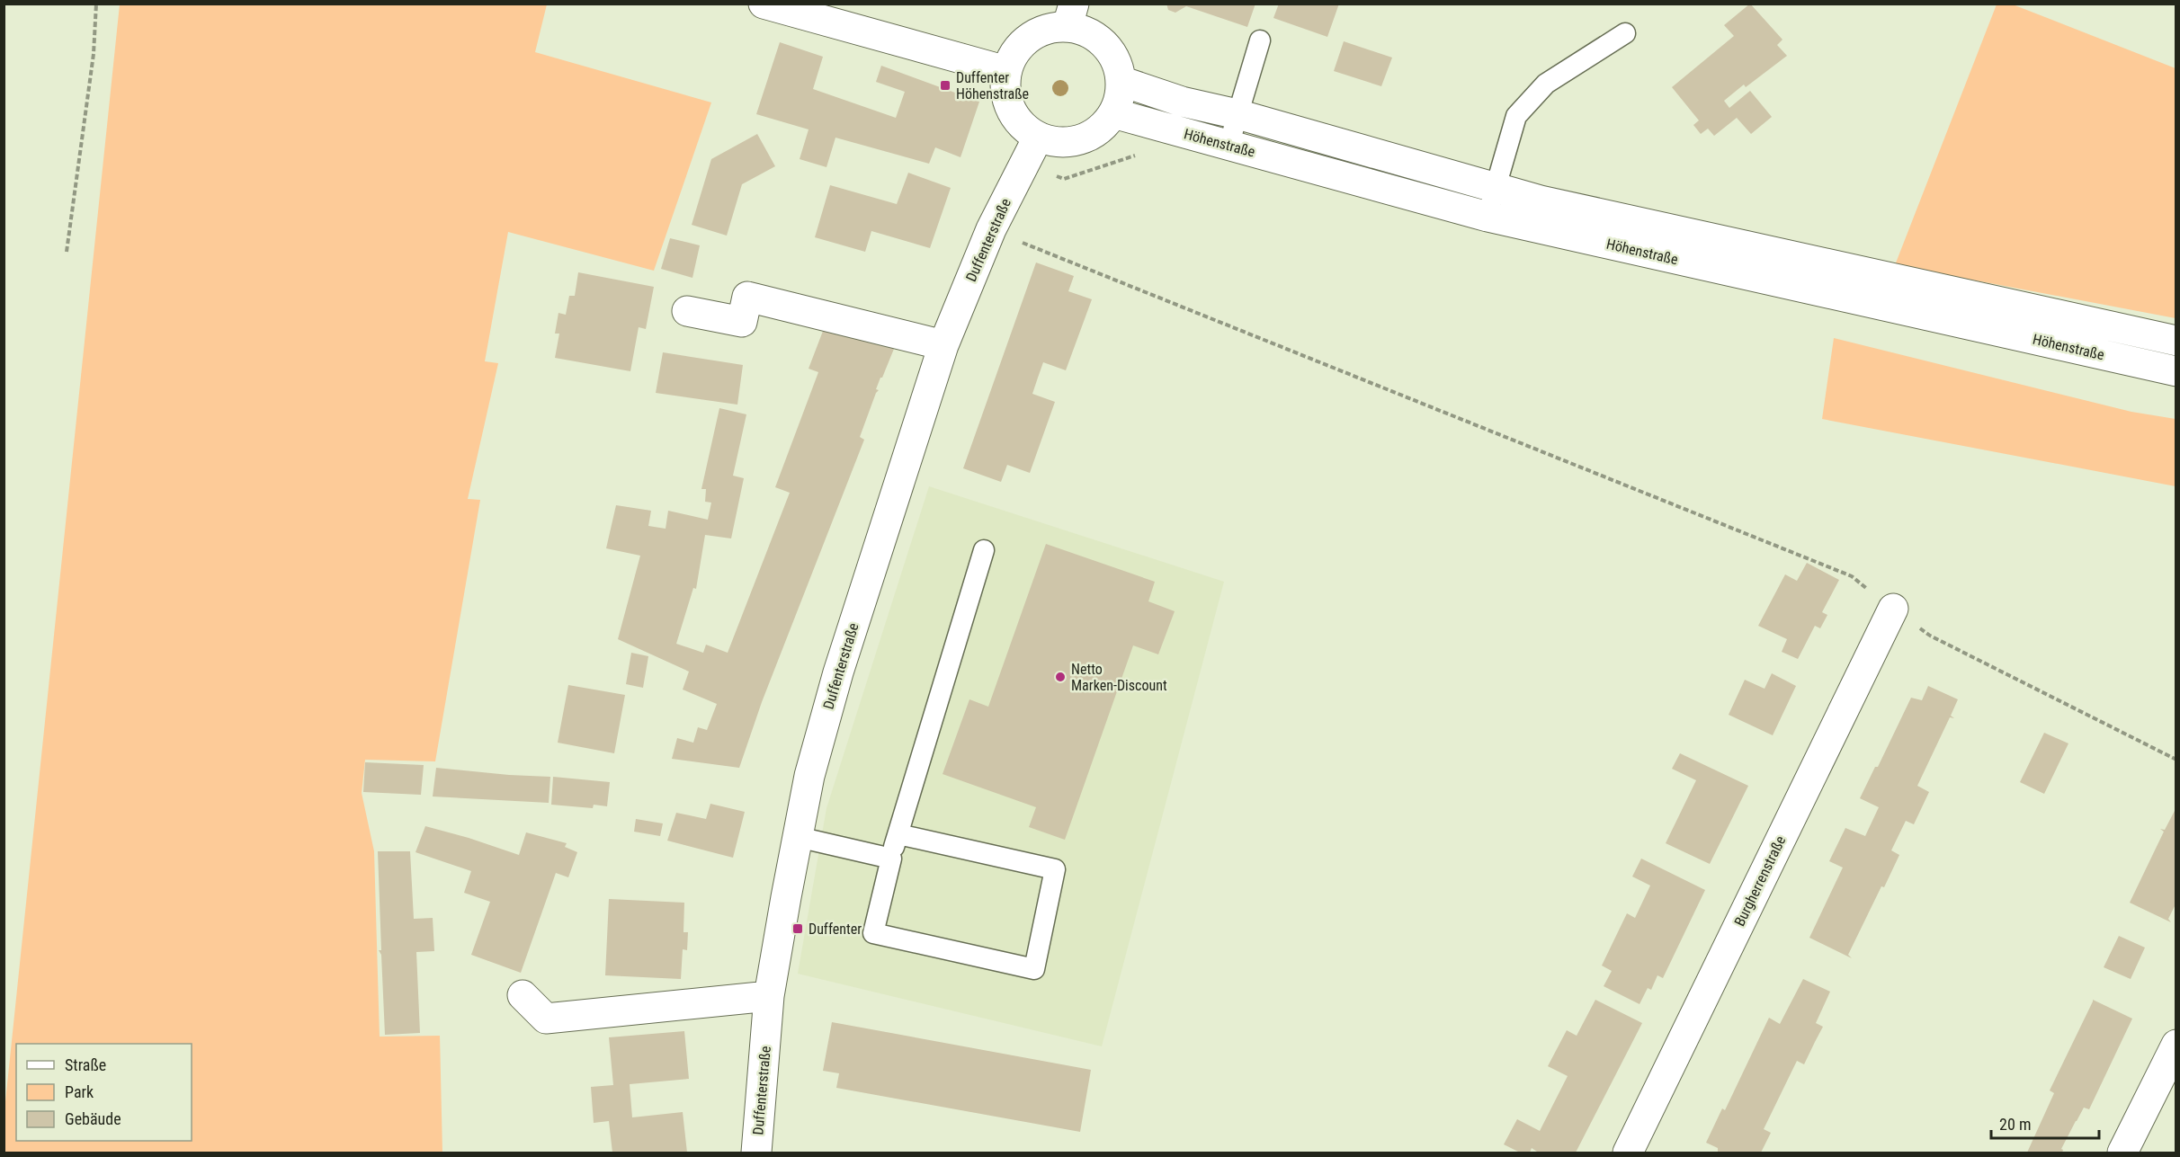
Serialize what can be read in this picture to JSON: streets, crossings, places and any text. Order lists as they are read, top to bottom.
{
  "streets": {
    "street": ["Höhenstraße", "Duffenterstraße", "Burgherrenstraße"]
  },
  "crossings": [
    ["Höhenstraße", "Duffenterstraße"]
  ],
  "places": {
    "transit": ["Duffenter Höhenstraße", "Duffenter"],
    "other": ["Netto Marken-Discount"]
  },
  "legend": ["Straße", "Park", "Gebäude"],
  "scale_bar": "20 m"
}
